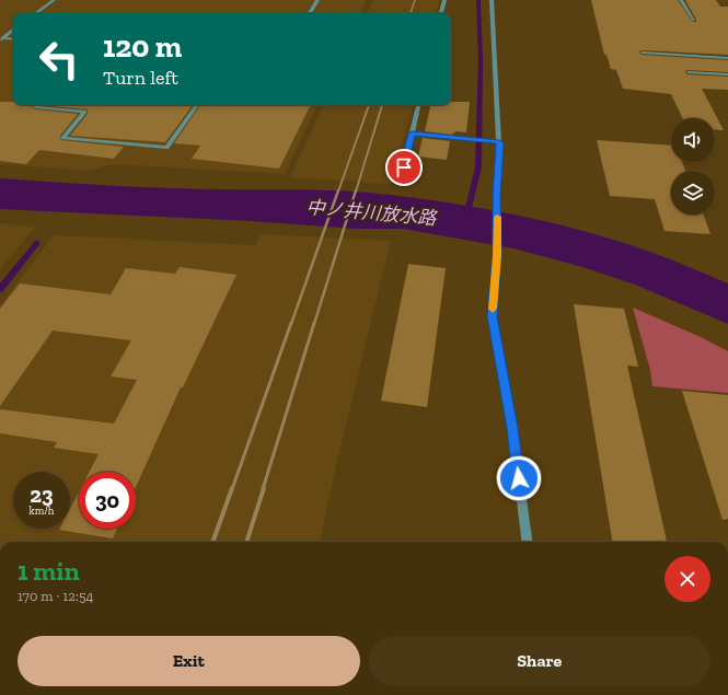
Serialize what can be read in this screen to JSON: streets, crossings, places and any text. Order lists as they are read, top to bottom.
{
  "water": ["中ノ井川放水路"],
  "page": {
    "turn": ["120 m", "Turn left"],
    "speed": "23 km/h",
    "limit": "30",
    "heading": ["1 min", "170 m · 12:54"],
    "buttons": ["Exit", "Share"]
  }
}
